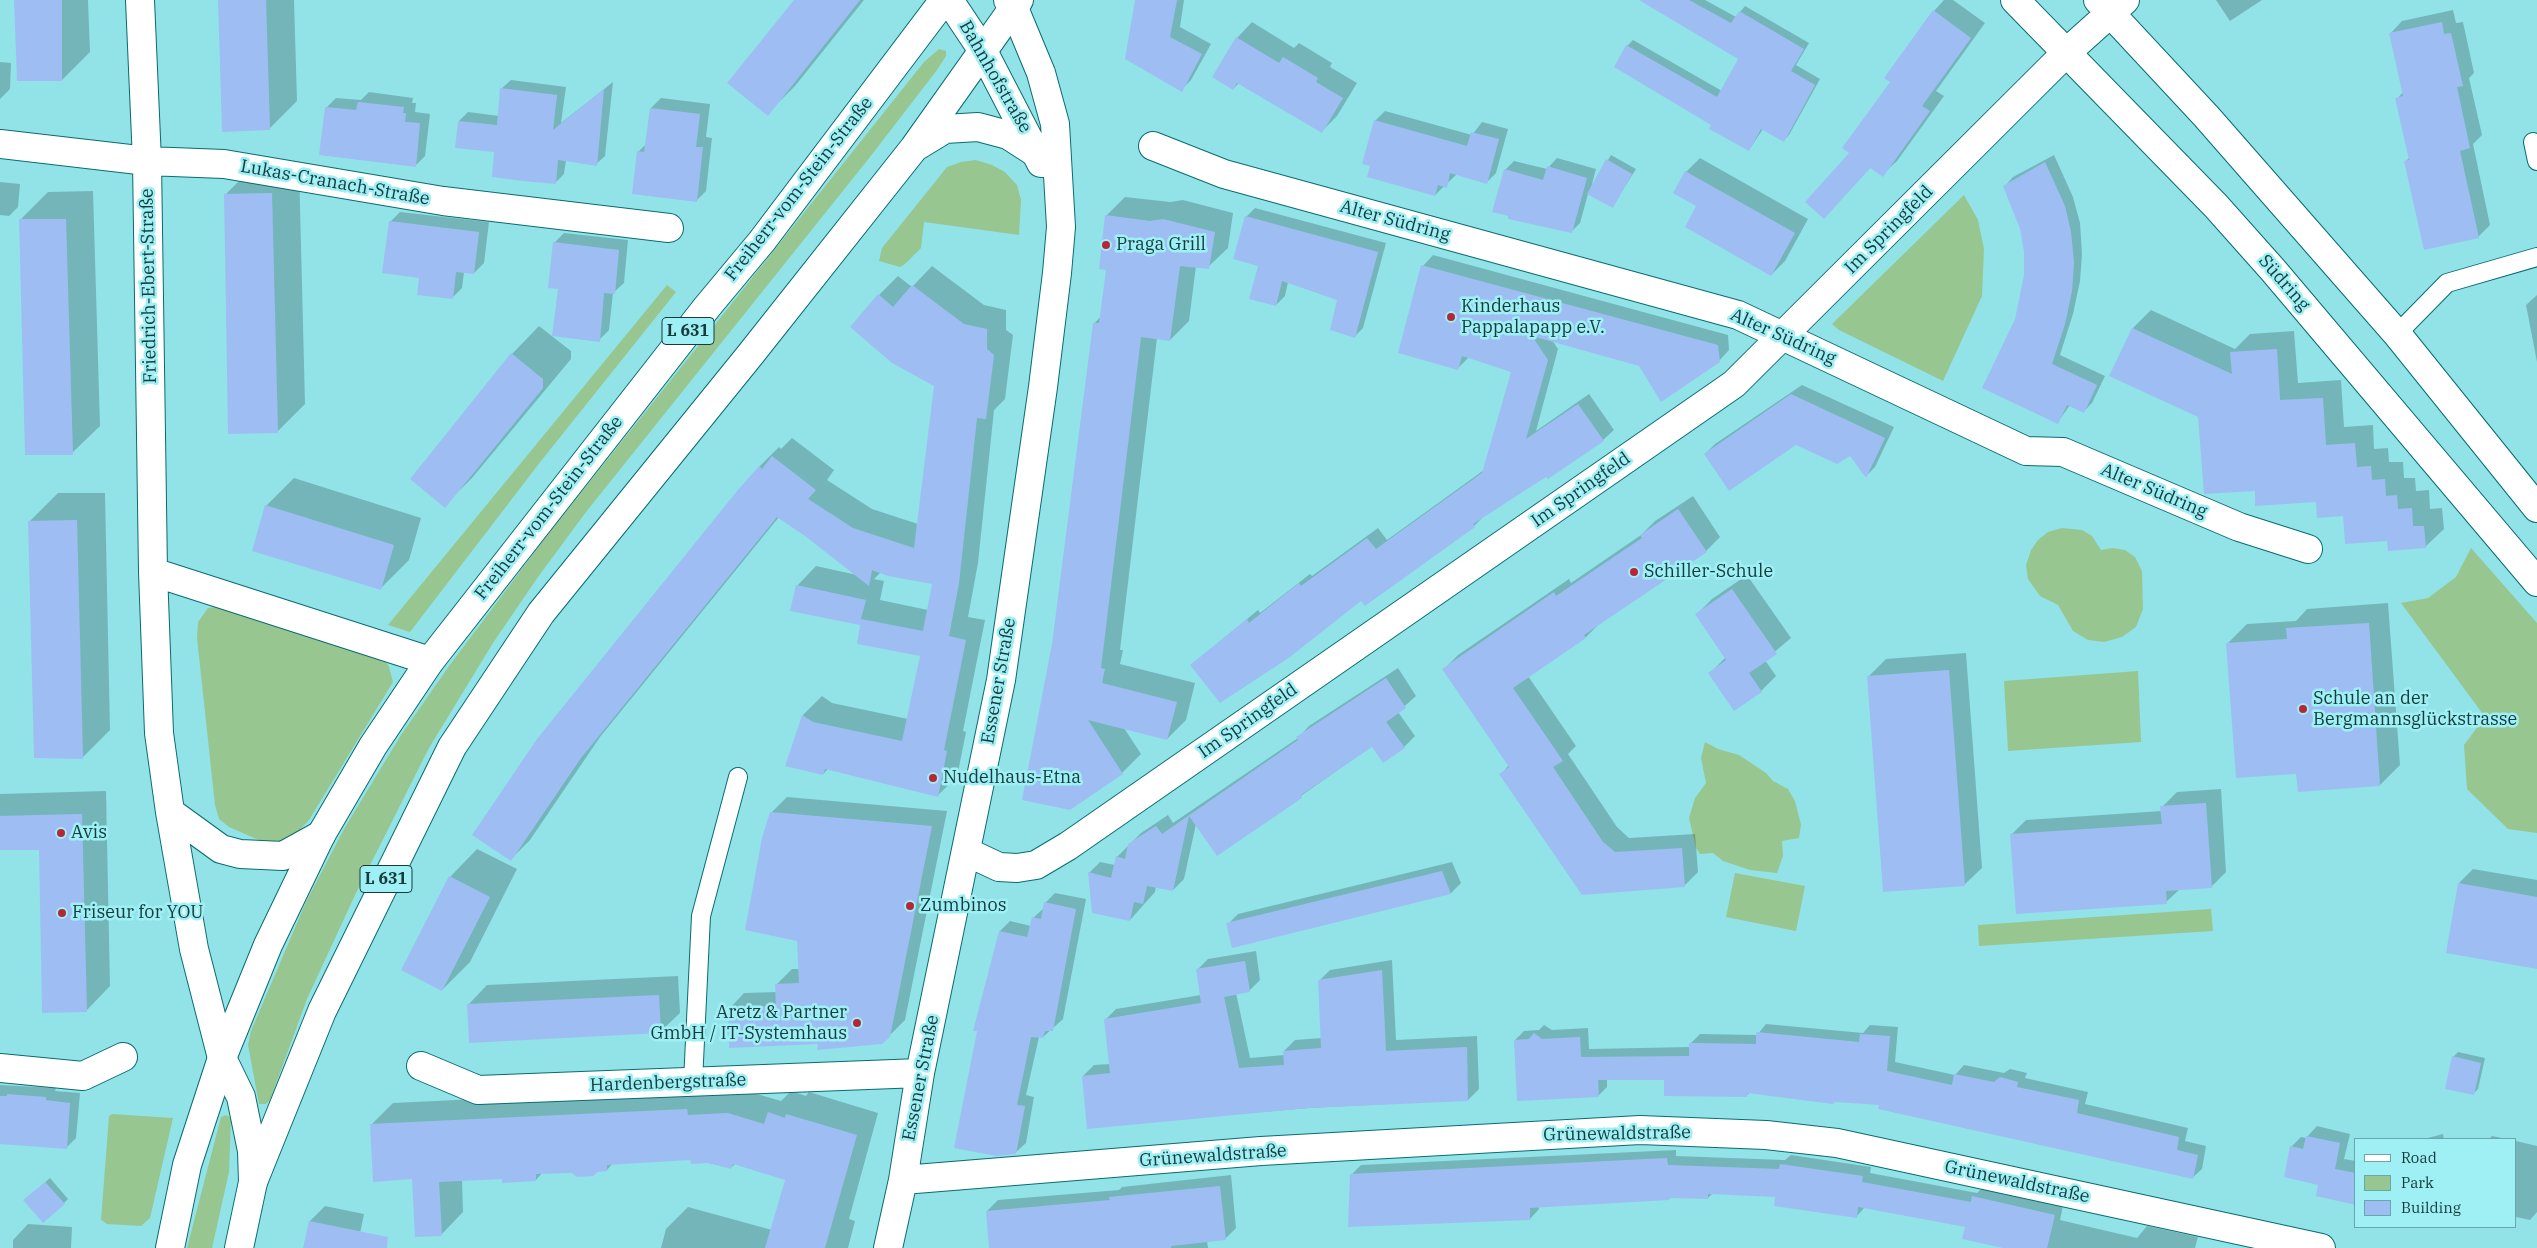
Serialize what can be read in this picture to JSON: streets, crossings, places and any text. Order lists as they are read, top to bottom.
{
  "streets": {
    "street": [
      "Bahnhofstraße",
      "Lukas-Cranach-Straße",
      "Freiherr-vom-Stein-Straße",
      "Alter Südring",
      "Im Springfeld",
      "Südring",
      "Friedrich-Ebert-Straße",
      "L 631",
      "Essener Straße",
      "Hardenbergstraße",
      "Grünewaldstraße"
    ]
  },
  "crossings": [
    ["Bahnhofstraße", "L 631"],
    ["Bahnhofstraße", "Essener Straße"],
    ["Lukas-Cranach-Straße", "Friedrich-Ebert-Straße"],
    ["Freiherr-vom-Stein-Straße", "Friedrich-Ebert-Straße"],
    ["Freiherr-vom-Stein-Straße", "L 631"],
    ["Alter Südring", "Im Springfeld"],
    ["Im Springfeld", "Südring"],
    ["Im Springfeld", "Essener Straße"],
    ["Friedrich-Ebert-Straße", "L 631"],
    ["L 631", "Essener Straße"],
    ["Essener Straße", "Hardenbergstraße"],
    ["Essener Straße", "Grünewaldstraße"]
  ],
  "places": [
    "Praga Grill",
    "Kinderhaus Pappalapapp e.V.",
    "Schiller-Schule",
    "Schule an der Bergmannsglückstrasse",
    "Nudelhaus-Etna",
    "Avis",
    "Zumbinos",
    "Friseur for YOU",
    "Aretz & Partner GmbH / IT-Systemhaus"
  ],
  "legend": ["Road", "Park", "Building"]
}
